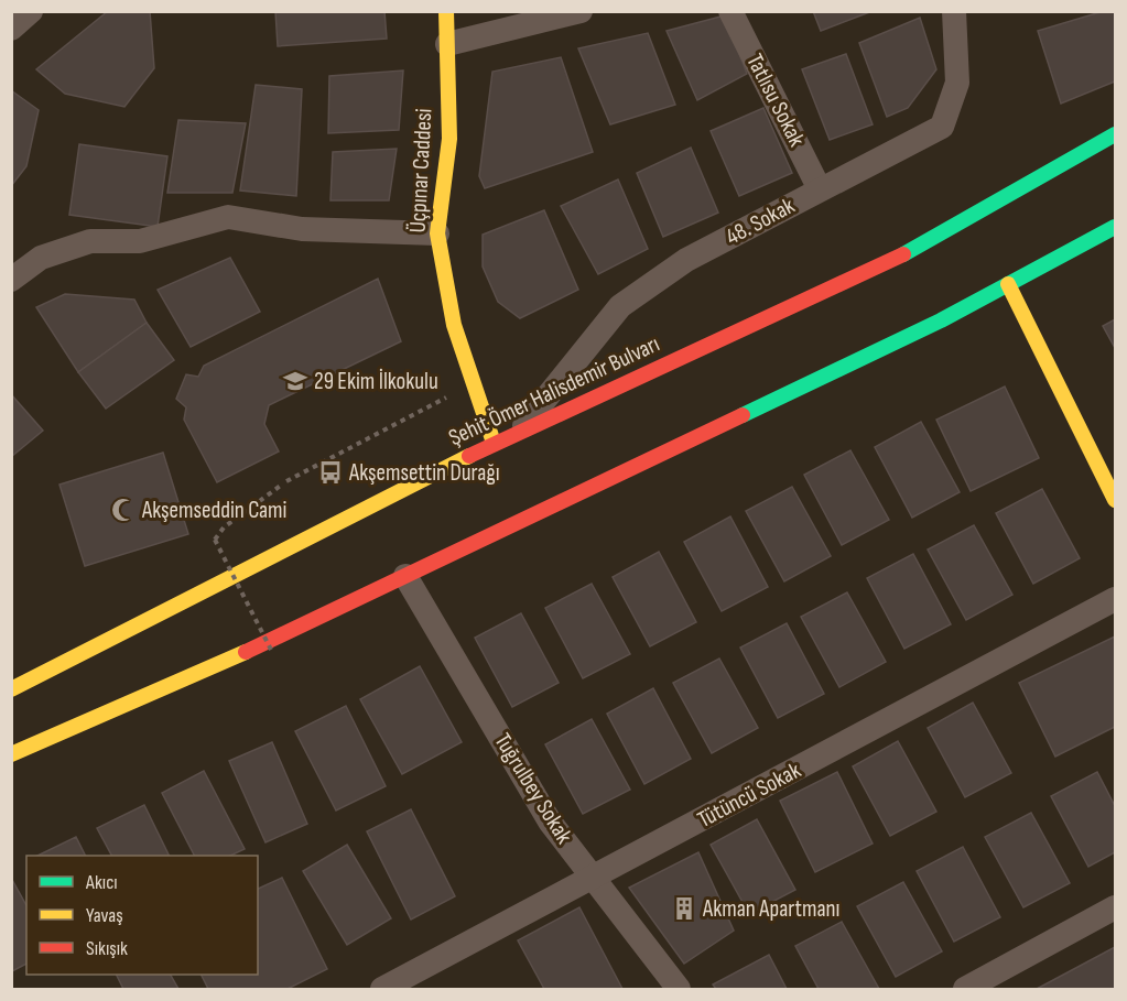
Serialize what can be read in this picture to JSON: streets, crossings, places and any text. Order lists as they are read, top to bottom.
{
  "streets": {
    "main road": ["Üçpınar Caddesi", "Şehit Ömer Halisdemir Bulvarı"],
    "street": [
      "Tatlısu Sokak",
      "48. Sokak",
      "Tuğrulbey Sokak",
      "Tütüncü Sokak"
    ]
  },
  "crossings": [
    ["Tatlısu Sokak", "48. Sokak"],
    ["Üçpınar Caddesi", "Şehit Ömer Halisdemir Bulvarı"],
    ["48. Sokak", "Şehit Ömer Halisdemir Bulvarı"],
    ["Tuğrulbey Sokak", "Tütüncü Sokak"]
  ],
  "places": {
    "school or university": ["29 Ekim İlkokulu"],
    "bus stop": ["Akşemsettin Durağı"],
    "mosque": ["Akşemseddin Cami"],
    "building": ["Akman Apartmanı"]
  },
  "legend": ["Akıcı", "Yavaş", "Sıkışık"]
}
